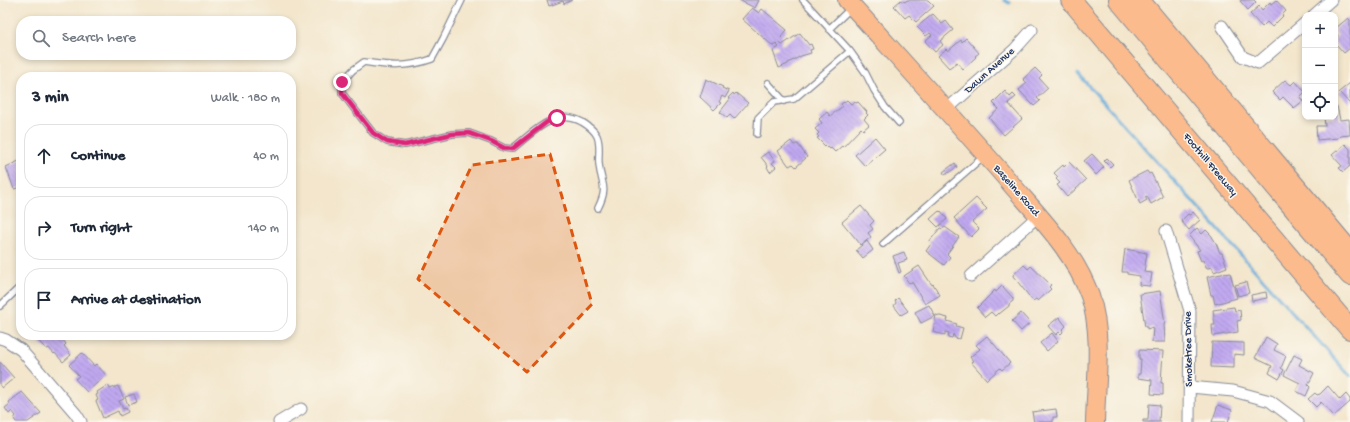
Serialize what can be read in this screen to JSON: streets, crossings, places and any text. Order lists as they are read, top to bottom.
{
  "streets": {
    "highway": ["Foothill Freeway"],
    "main road": ["Baseline Road"],
    "street": ["Dawn Avenue", "Smoketree Drive"]
  },
  "crossings": [
    ["Dawn Avenue", "Baseline Road"]
  ],
  "page": {
    "map_buttons": ["+", "−"],
    "search": "Search here",
    "heading": ["3 min", "Walk · 180 m"],
    "list": [
      ["Continue", "40 m"],
      ["Turn right", "140 m"],
      "Arrive at destination"
    ]
  }
}
